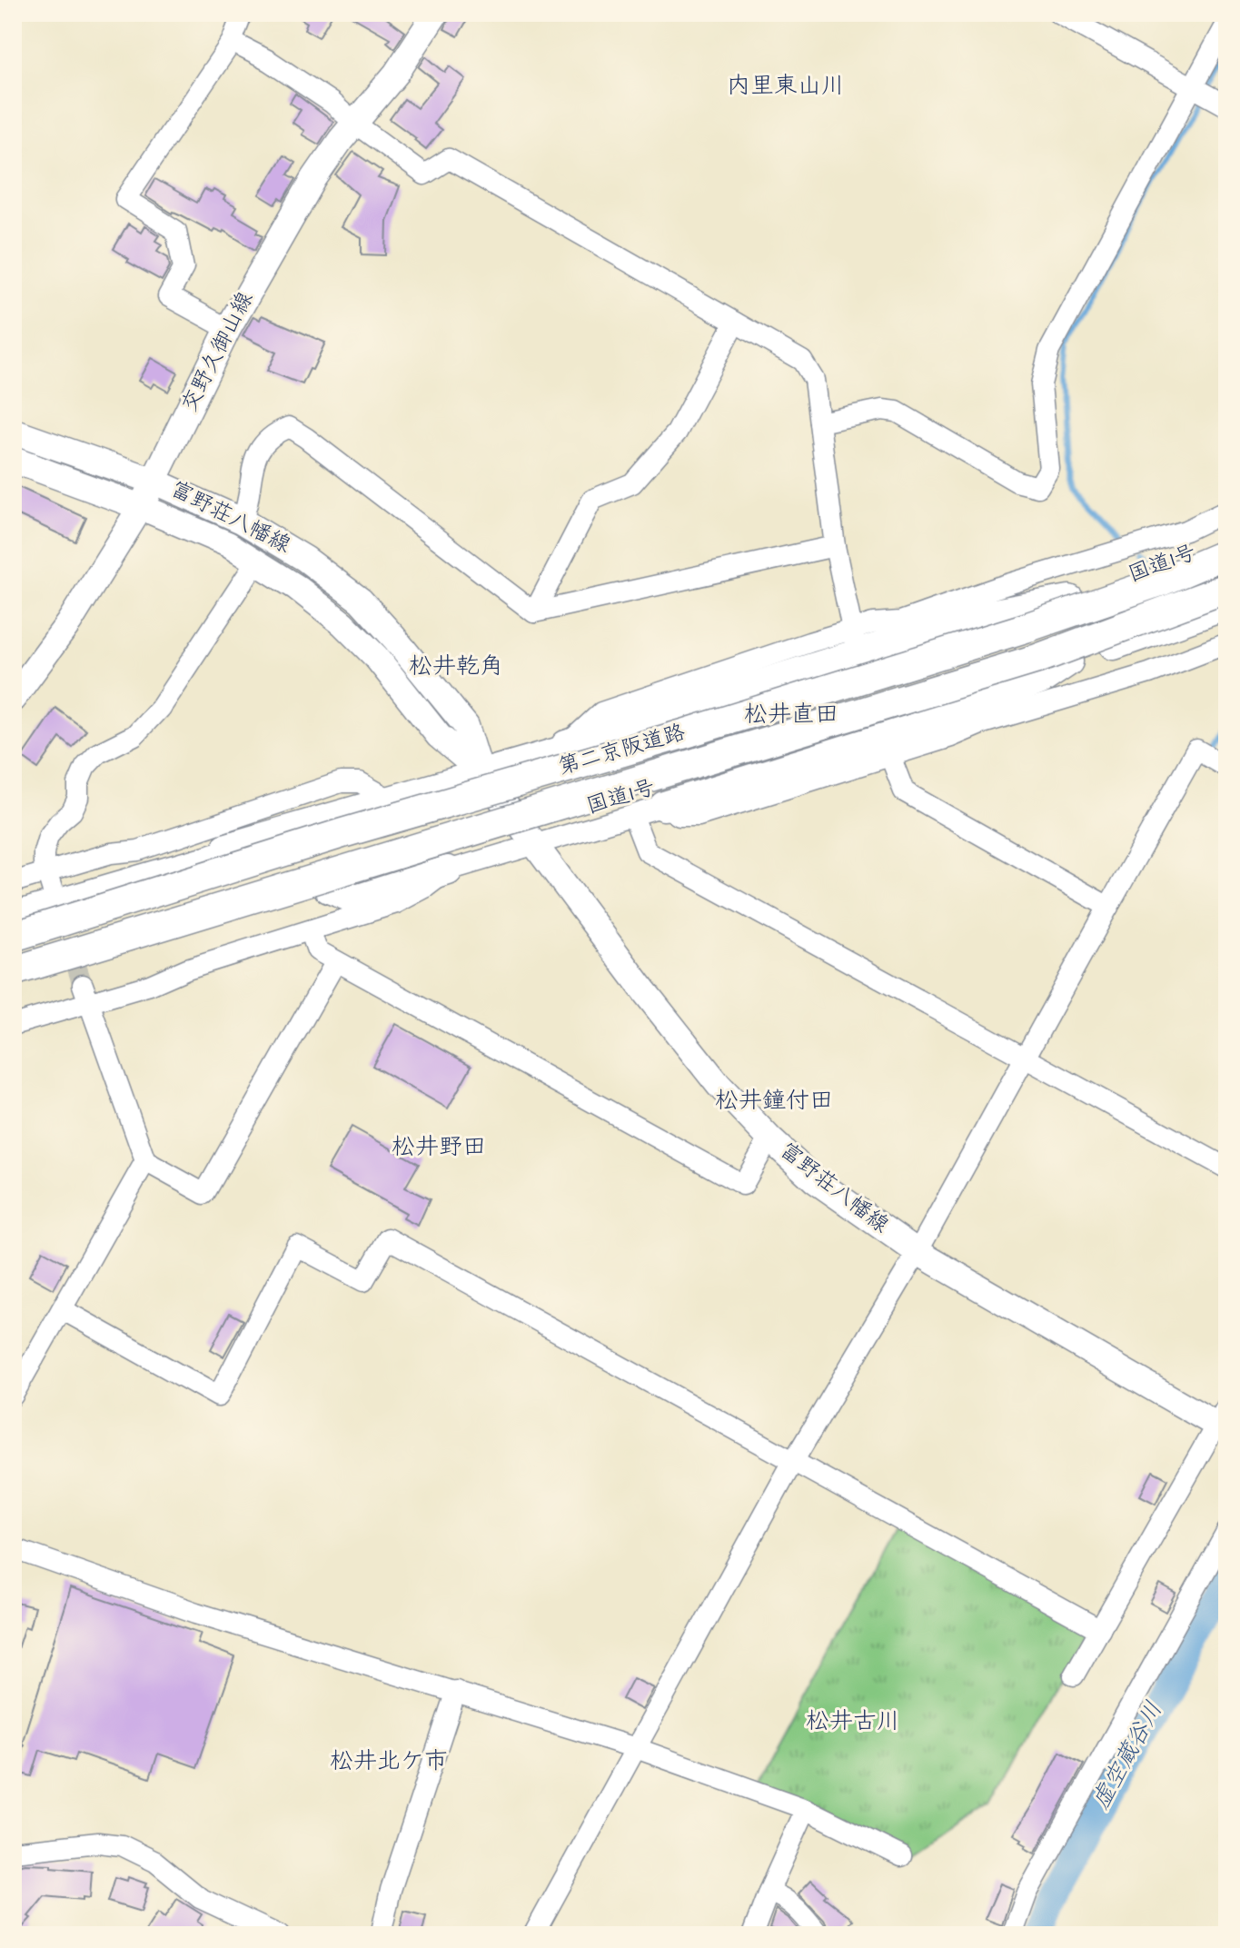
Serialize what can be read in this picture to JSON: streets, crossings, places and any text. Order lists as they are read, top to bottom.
{
  "streets": {
    "highway": ["国道1号", "第二京阪道路"],
    "main road": ["交野久御山線", "富野荘八幡線"]
  },
  "crossings": [
    ["交野久御山線", "富野荘八幡線"]
  ],
  "districts": [
    "内里東山川",
    "松井乾角",
    "松井直田",
    "松井鐘付田",
    "松井野田",
    "松井古川",
    "松井北ケ市"
  ],
  "water": ["虚空蔵谷川"]
}
